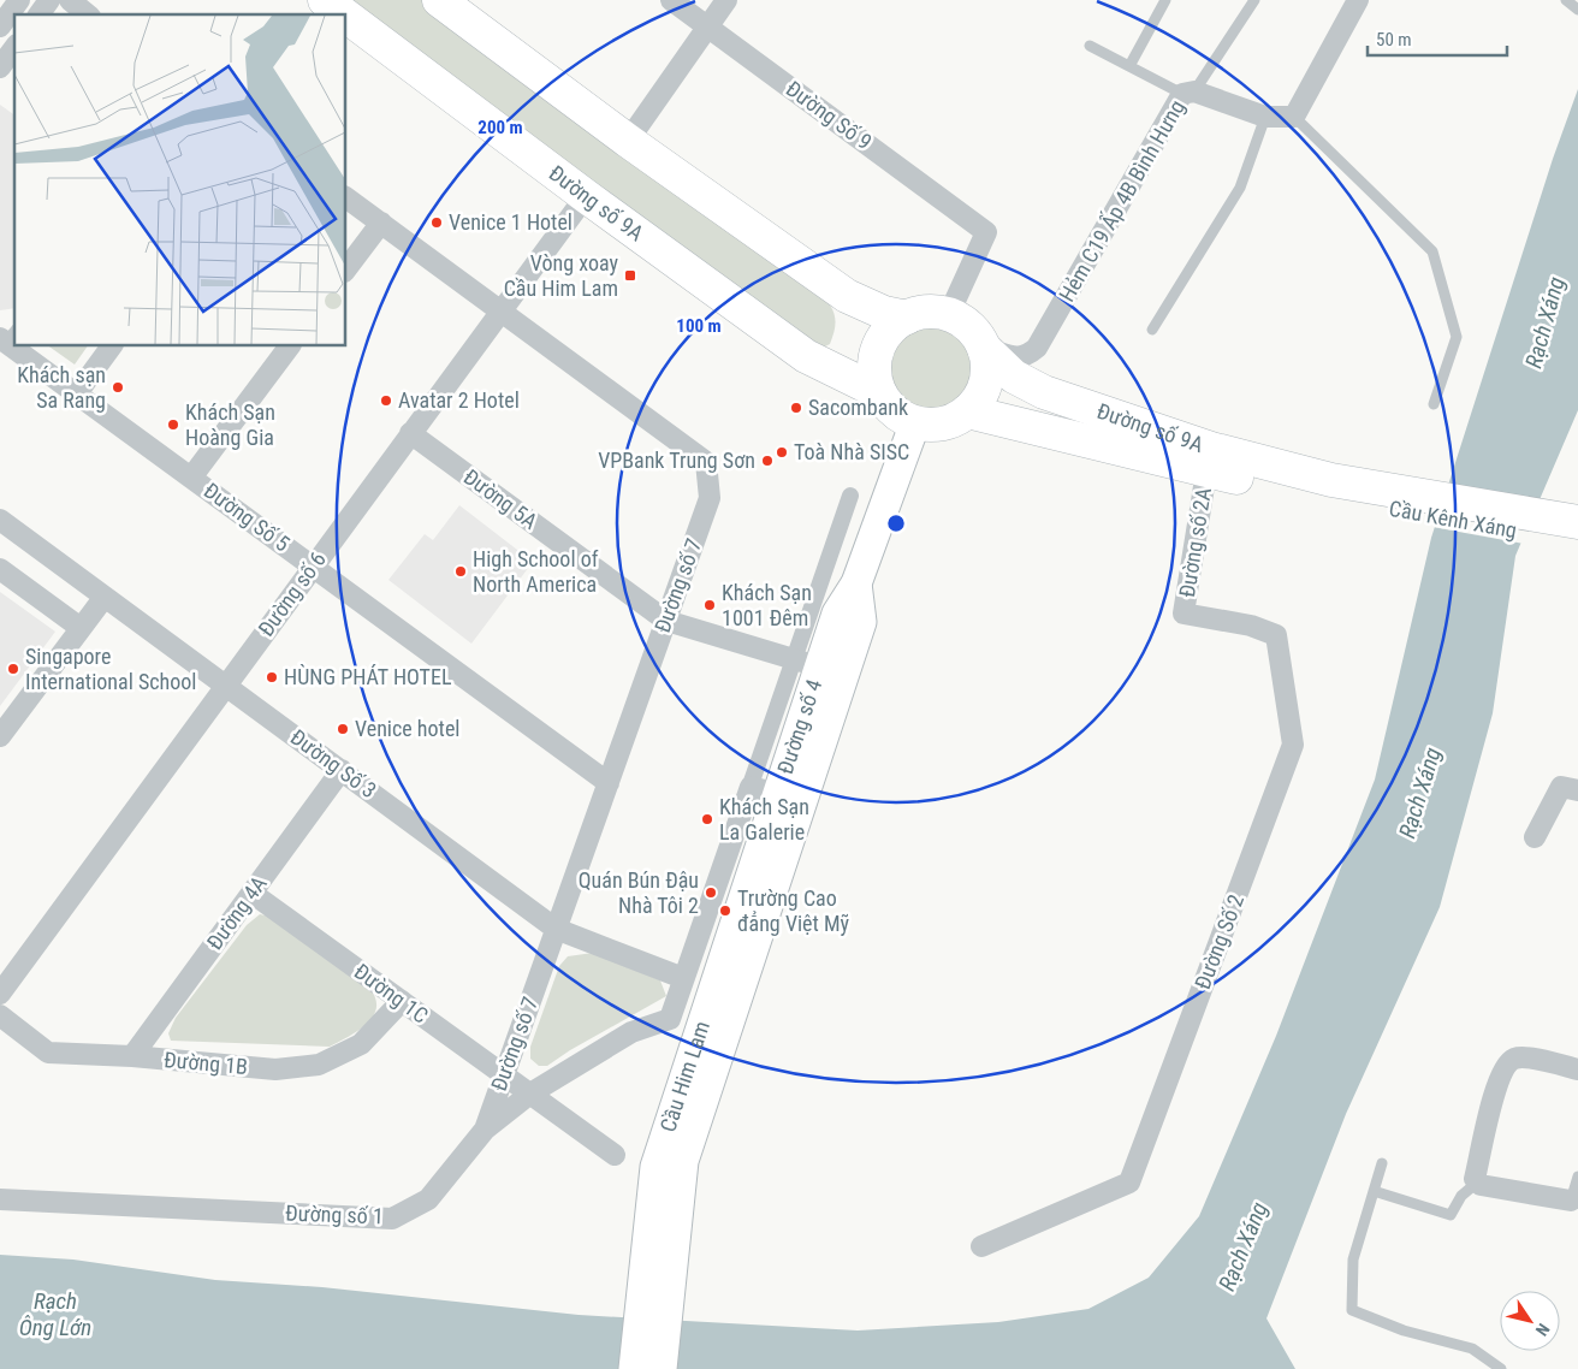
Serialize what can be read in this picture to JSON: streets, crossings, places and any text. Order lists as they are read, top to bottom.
{
  "streets": {
    "main road": [
      "Đường số 9A",
      "Cầu Kênh Xáng",
      "Đường số 4",
      "Cầu Him Lam"
    ],
    "street": [
      "Đường Số 9",
      "Hẻm C19 Ấp 4B Bình Hưng",
      "Đường 5A",
      "Đường Số 5",
      "Đường số 2A",
      "Đường số 7",
      "Đường số 6",
      "Đường Số 3",
      "Đường 4A",
      "Đường Số 2",
      "Đường 1C",
      "Đường 1B",
      "Đường số 1"
    ]
  },
  "crossings": [
    ["Đường Số 9", "Hẻm C19 Ấp 4B Bình Hưng"],
    ["Đường Số 9", "Đường số 9A"],
    ["Đường Số 9", "Đường số 4"],
    ["Hẻm C19 Ấp 4B Bình Hưng", "Đường số 9A"],
    ["Hẻm C19 Ấp 4B Bình Hưng", "Đường số 4"],
    ["Đường số 9A", "Cầu Kênh Xáng"],
    ["Đường số 9A", "Đường số 2A"],
    ["Đường số 9A", "Đường số 6"],
    ["Đường số 9A", "Đường số 4"],
    ["Đường 5A", "Đường số 7"],
    ["Đường 5A", "Đường số 6"],
    ["Đường 5A", "Đường số 4"],
    ["Đường Số 5", "Đường số 7"],
    ["Đường Số 5", "Đường số 6"],
    ["Đường số 2A", "Đường Số 2"],
    ["Đường số 7", "Đường số 6"],
    ["Đường số 7", "Đường Số 3"],
    ["Đường số 7", "Đường 1C"],
    ["Đường số 7", "Đường số 1"],
    ["Đường số 6", "Đường Số 3"],
    ["Đường số 4", "Đường Số 3"],
    ["Đường số 4", "Cầu Him Lam"],
    ["Đường số 4", "Đường số 1"],
    ["Đường Số 3", "Đường 4A"],
    ["Đường Số 3", "Đường số 1"],
    ["Đường 4A", "Đường 1C"],
    ["Đường 4A", "Đường 1B"],
    ["Đường 1C", "Đường 1B"],
    ["Đường 1C", "Đường số 1"]
  ],
  "water": ["Rạch Xáng", "Rạch Ông Lớn"],
  "places": {
    "other": [
      "Venice 1 Hotel",
      "Khách sạn Sa Rang",
      "Avatar 2 Hotel",
      "Sacombank",
      "Khách Sạn Hoàng Gia",
      "Toà Nhà SISC",
      "VPBank Trung Sơn",
      "High School of North America",
      "Khách Sạn 1001 Đêm",
      "Singapore International School",
      "HÙNG PHÁT HOTEL",
      "Venice hotel",
      "Khách Sạn La Galerie",
      "Quán Bún Đậu Nhà Tôi 2",
      "Trường Cao đẳng Việt Mỹ"
    ],
    "transit": ["Vòng xoay Cầu Him Lam"]
  },
  "scale_bar": "50 m",
  "north": "bottom right",
  "rings": ["200 m", "100 m"]
}
